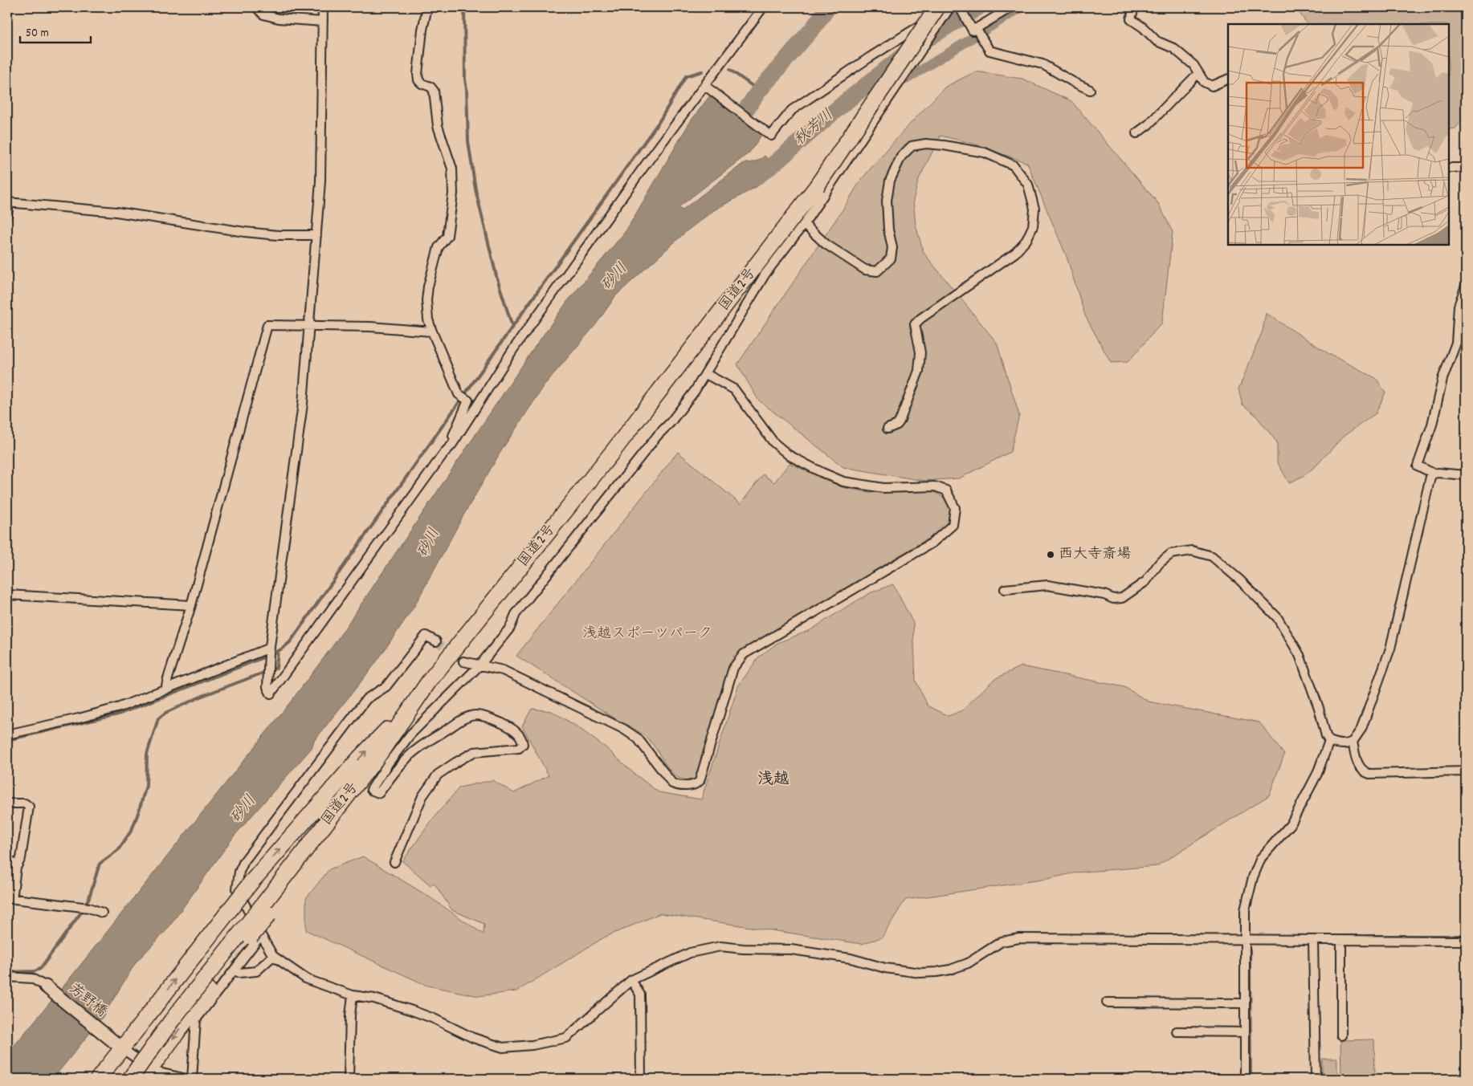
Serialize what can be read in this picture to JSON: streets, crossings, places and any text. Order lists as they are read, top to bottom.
{
  "streets": {
    "highway": ["国道2号"],
    "street": ["芳野橋"]
  },
  "districts": ["浅越"],
  "water": ["秋芳川", "砂川"],
  "parks": ["浅越スポーツパーク"],
  "places": ["西大寺斎場"],
  "scale_bar": "50 m"
}
